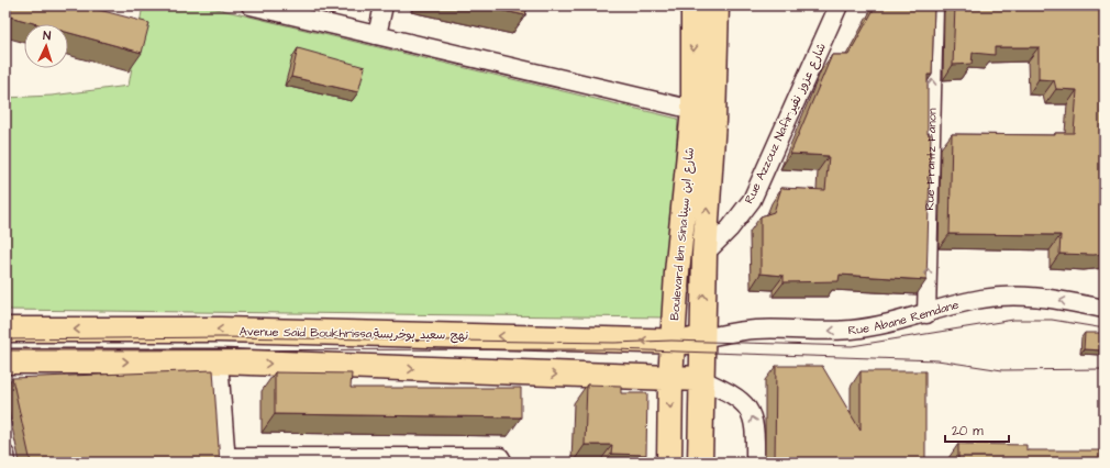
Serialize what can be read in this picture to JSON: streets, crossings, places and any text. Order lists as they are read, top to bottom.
{
  "streets": {
    "main road": ["Boulevard Ibn Sina:شارع ابن سينا", "Avenue Saïd Boukhrissa;نهج سعيد بوخريسة"],
    "street": ["Rue Azzouz Nafir;شارع عزوز نفير", "Rue Frantz Fanon", "Rue Abane Remdane"]
  },
  "crossings": [
    ["Rue Azzouz Nafir;شارع عزوز نفير", "Boulevard Ibn Sina:شارع ابن سينا"],
    ["Rue Frantz Fanon", "Rue Abane Remdane"],
    ["Boulevard Ibn Sina:شارع ابن سينا", "Rue Abane Remdane"],
    ["Boulevard Ibn Sina:شارع ابن سينا", "Avenue Saïd Boukhrissa;نهج سعيد بوخريسة"],
    ["Rue Abane Remdane", "Avenue Saïd Boukhrissa;نهج سعيد بوخريسة"]
  ],
  "one_way": ["Rue Frantz Fanon", "Rue Abane Remdane"],
  "scale_bar": "20 m",
  "north": "top"
}
